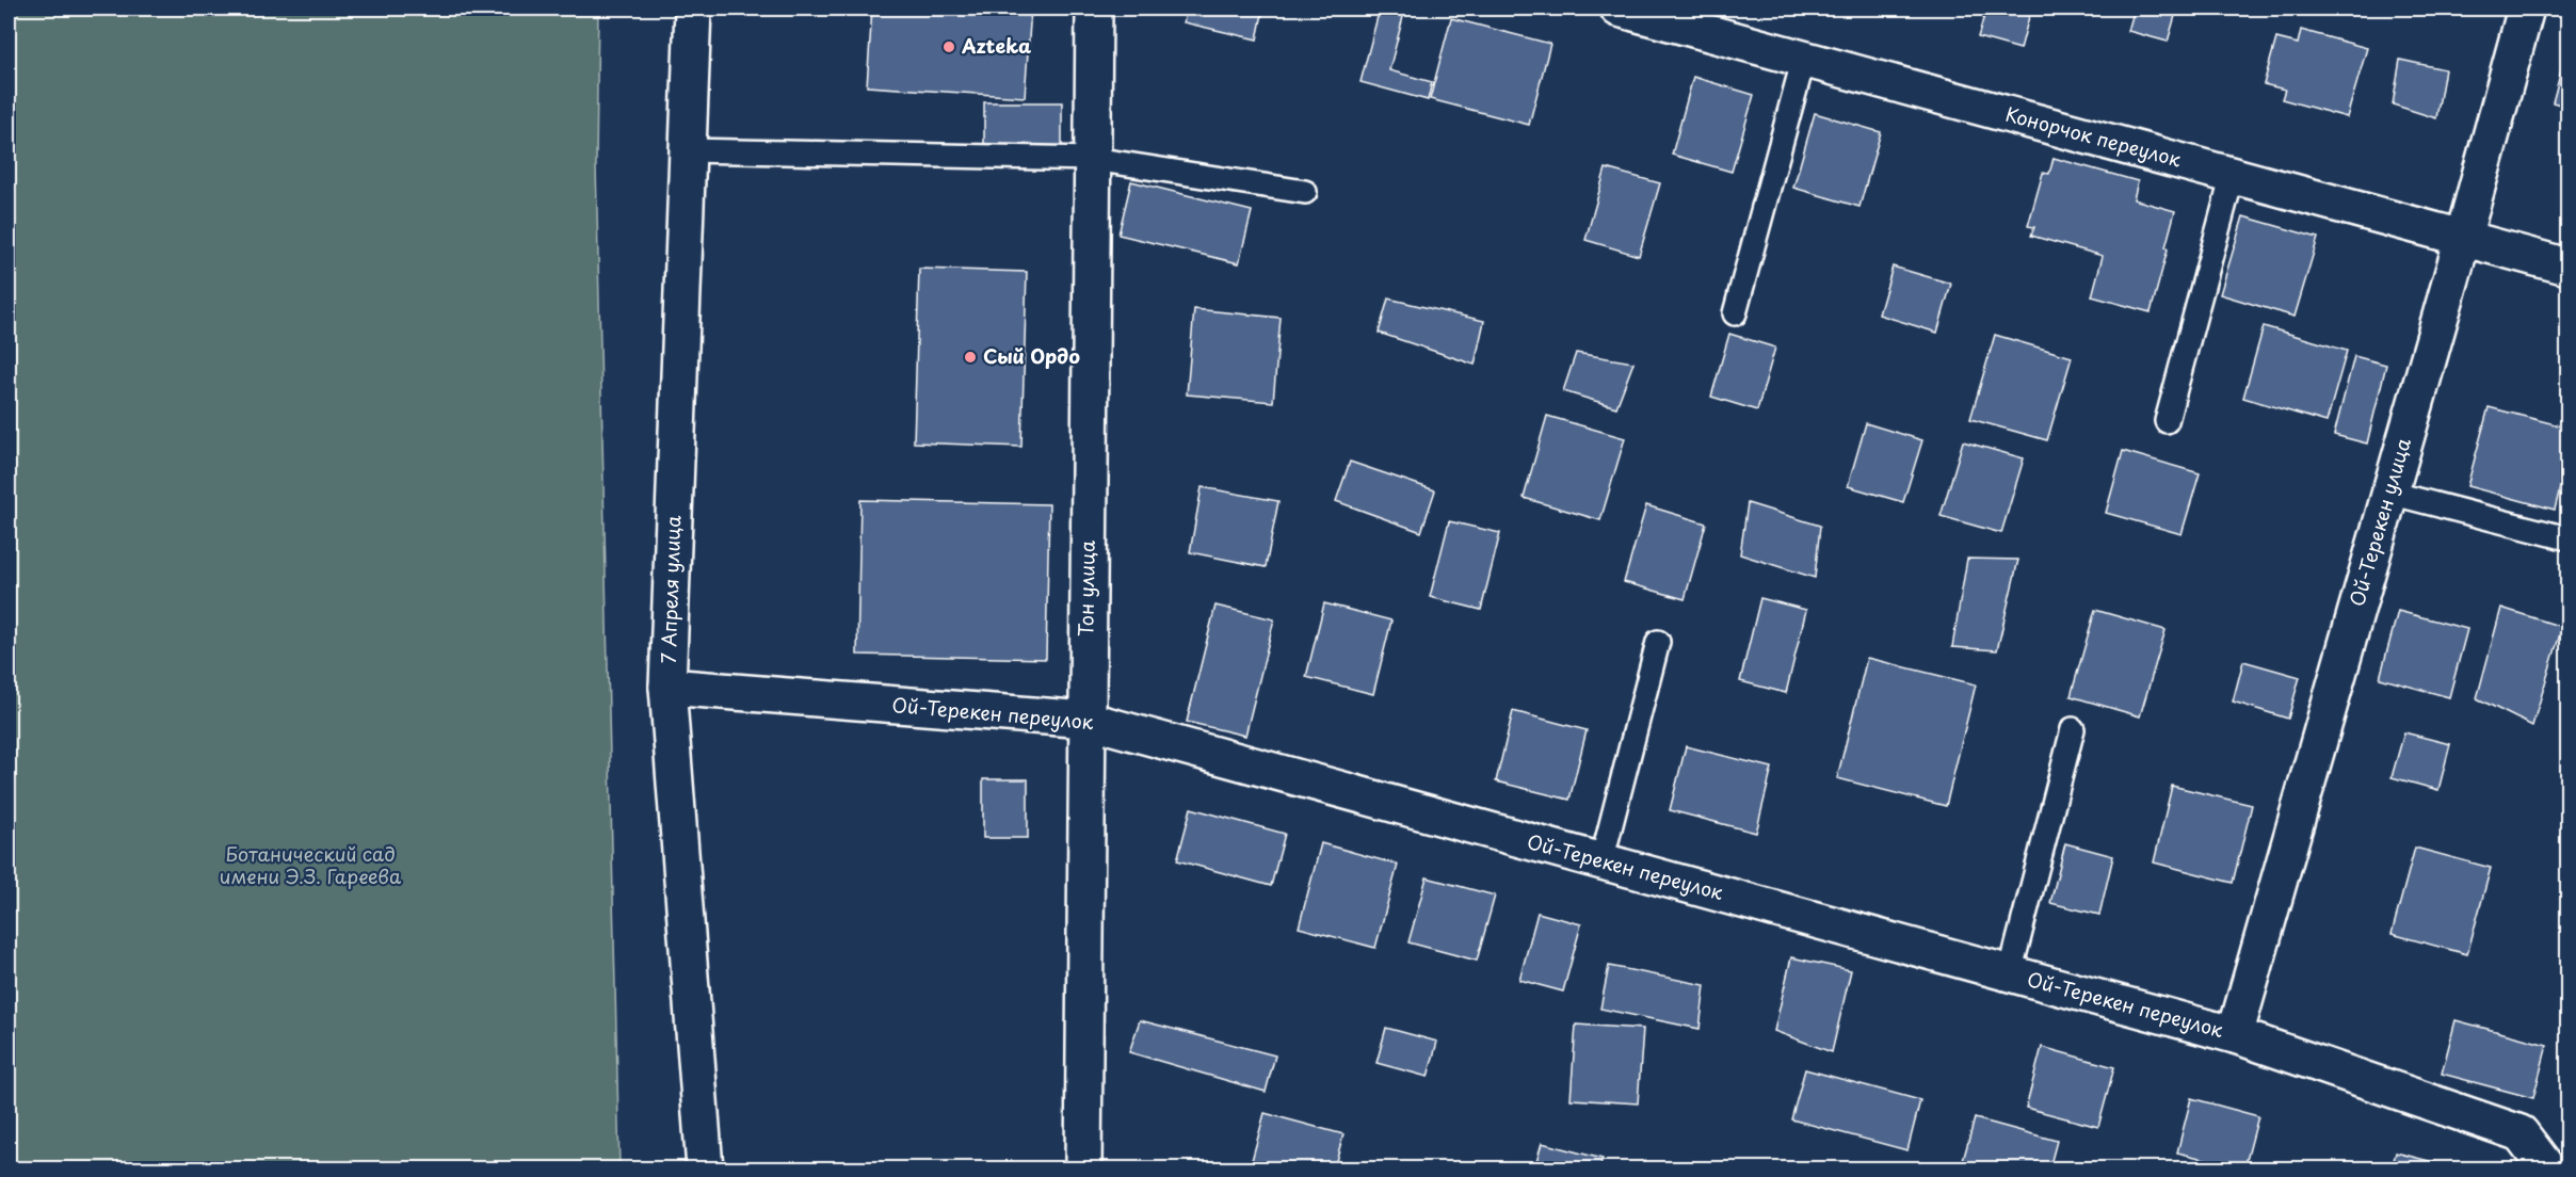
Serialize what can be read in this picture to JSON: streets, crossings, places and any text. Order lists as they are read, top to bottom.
{
  "streets": {
    "street": [
      "Конорчок переулок",
      "Ой-Терекен улица",
      "Тон улица",
      "7 Апреля улица",
      "Ой-Терекен переулок"
    ]
  },
  "crossings": [
    ["Конорчок переулок", "Ой-Терекен улица"],
    ["Ой-Терекен улица", "Ой-Терекен переулок"],
    ["Тон улица", "Ой-Терекен переулок"],
    ["7 Апреля улица", "Ой-Терекен переулок"]
  ],
  "parks": ["Ботанический сад имени Э.З. Гареева"],
  "places": ["Azteka", "Сый Ордо"]
}
